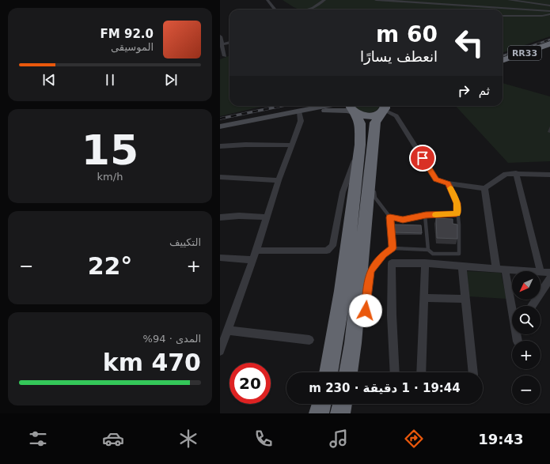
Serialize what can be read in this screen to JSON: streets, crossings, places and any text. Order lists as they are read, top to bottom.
{
  "streets": {
    "highway": ["RR33"]
  },
  "north": "bottom left",
  "page": {
    "turn": ["60 m", "انعطف يسارًا"],
    "song": ["92.0 FM", "الموسيقى"],
    "then": "ثم",
    "tile": [
      ["15", "km/h"],
      "التكييف",
      ["المدى · 94%", "470 km"]
    ],
    "heat": ["−", "22°", "+"],
    "map_buttons": ["+", "−"],
    "limit": "20",
    "trip": "19:44 · 1 دقيقة · 230 m",
    "tabs": "19:43"
  }
}
